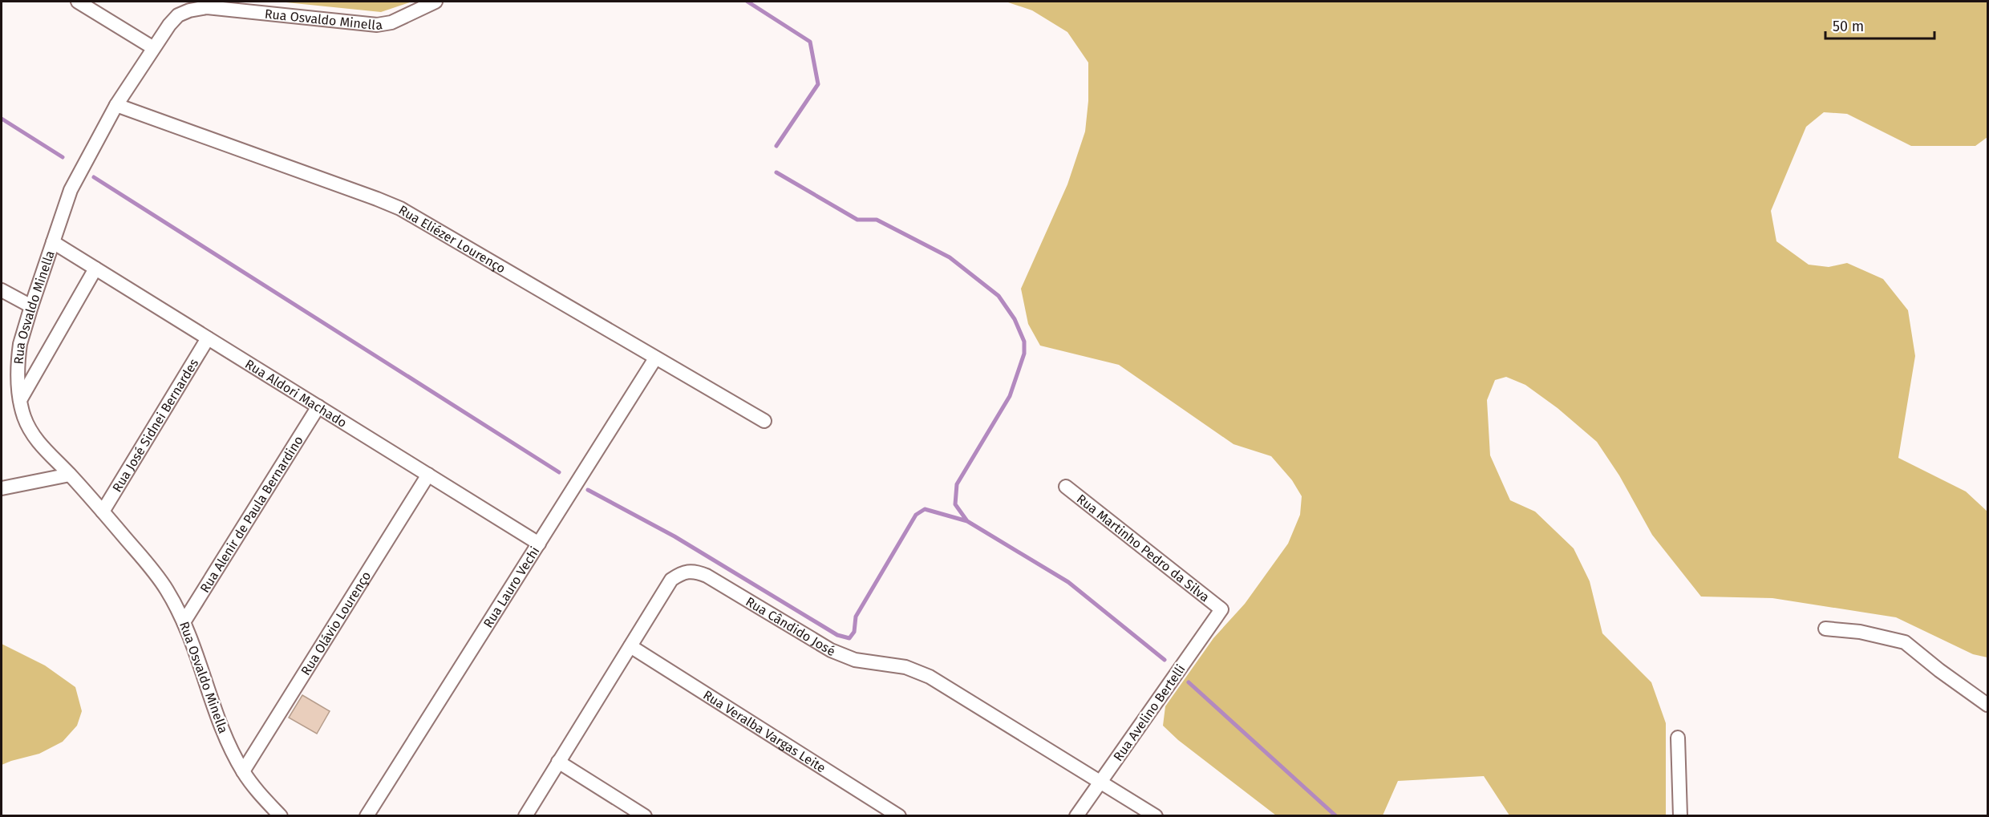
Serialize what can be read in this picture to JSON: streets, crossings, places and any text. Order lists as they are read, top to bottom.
{
  "streets": {
    "street": [
      "Rua Osvaldo Minella",
      "Rua Eliézer Lourenço",
      "Rua Aldori Machado",
      "Rua José Sidnei Bernardes",
      "Rua Alenir de Paula Bernardino",
      "Rua Martinho Pedro da Silva",
      "Rua Lauro Vechi",
      "Rua Olávio Lourenço",
      "Rua Cândido José",
      "Rua Avelino Bertelli",
      "Rua Veralba Vargas Leite"
    ]
  },
  "crossings": [
    ["Rua Osvaldo Minella", "Rua Eliézer Lourenço"],
    ["Rua Osvaldo Minella", "Rua Aldori Machado"],
    ["Rua Osvaldo Minella", "Rua José Sidnei Bernardes"],
    ["Rua Osvaldo Minella", "Rua Alenir de Paula Bernardino"],
    ["Rua Osvaldo Minella", "Rua Olávio Lourenço"],
    ["Rua Eliézer Lourenço", "Rua Lauro Vechi"],
    ["Rua Aldori Machado", "Rua José Sidnei Bernardes"],
    ["Rua Aldori Machado", "Rua Alenir de Paula Bernardino"],
    ["Rua Aldori Machado", "Rua Lauro Vechi"],
    ["Rua Aldori Machado", "Rua Olávio Lourenço"],
    ["Rua Martinho Pedro da Silva", "Rua Avelino Bertelli"],
    ["Rua Cândido José", "Rua Avelino Bertelli"],
    ["Rua Cândido José", "Rua Veralba Vargas Leite"]
  ],
  "scale_bar": "50 m"
}
